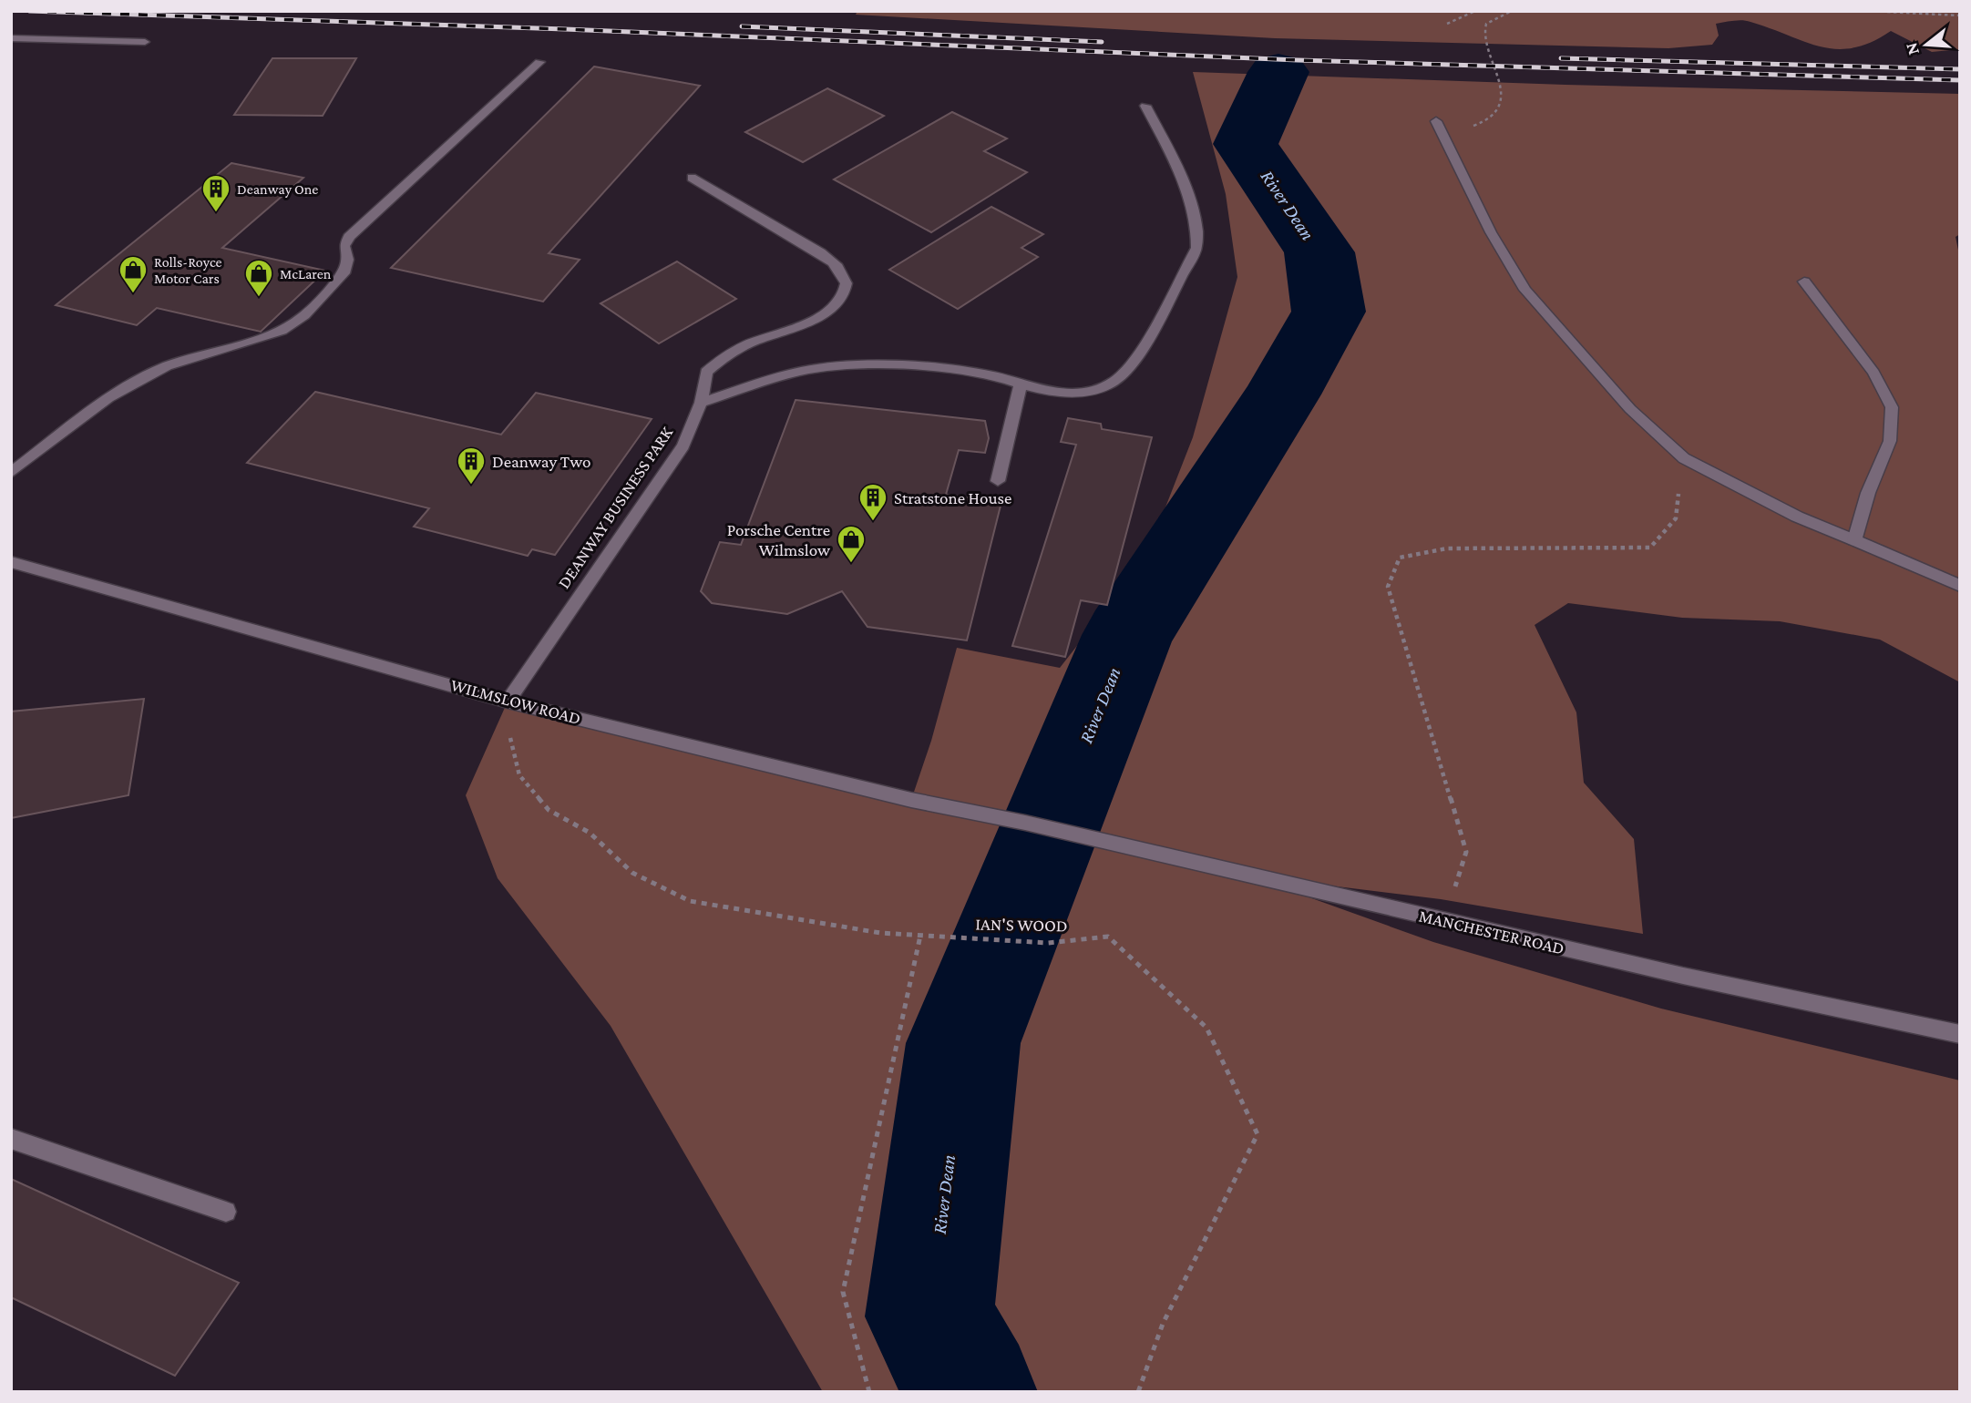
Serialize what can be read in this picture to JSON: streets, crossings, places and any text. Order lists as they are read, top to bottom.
{
  "streets": {
    "street": ["DEANWAY BUSINESS PARK", "WILMSLOW ROAD", "MANCHESTER ROAD"],
    "path": ["IAN'S WOOD"]
  },
  "crossings": [
    ["DEANWAY BUSINESS PARK", "WILMSLOW ROAD"],
    ["DEANWAY BUSINESS PARK", "IAN'S WOOD"],
    ["WILMSLOW ROAD", "IAN'S WOOD"],
    ["WILMSLOW ROAD", "MANCHESTER ROAD"]
  ],
  "water": ["River Dean"],
  "places": {
    "building": ["Deanway One", "Deanway Two", "Stratstone House"],
    "shop": ["Rolls-Royce Motor Cars", "McLaren", "Porsche Centre Wilmslow"]
  },
  "north": "left"
}
